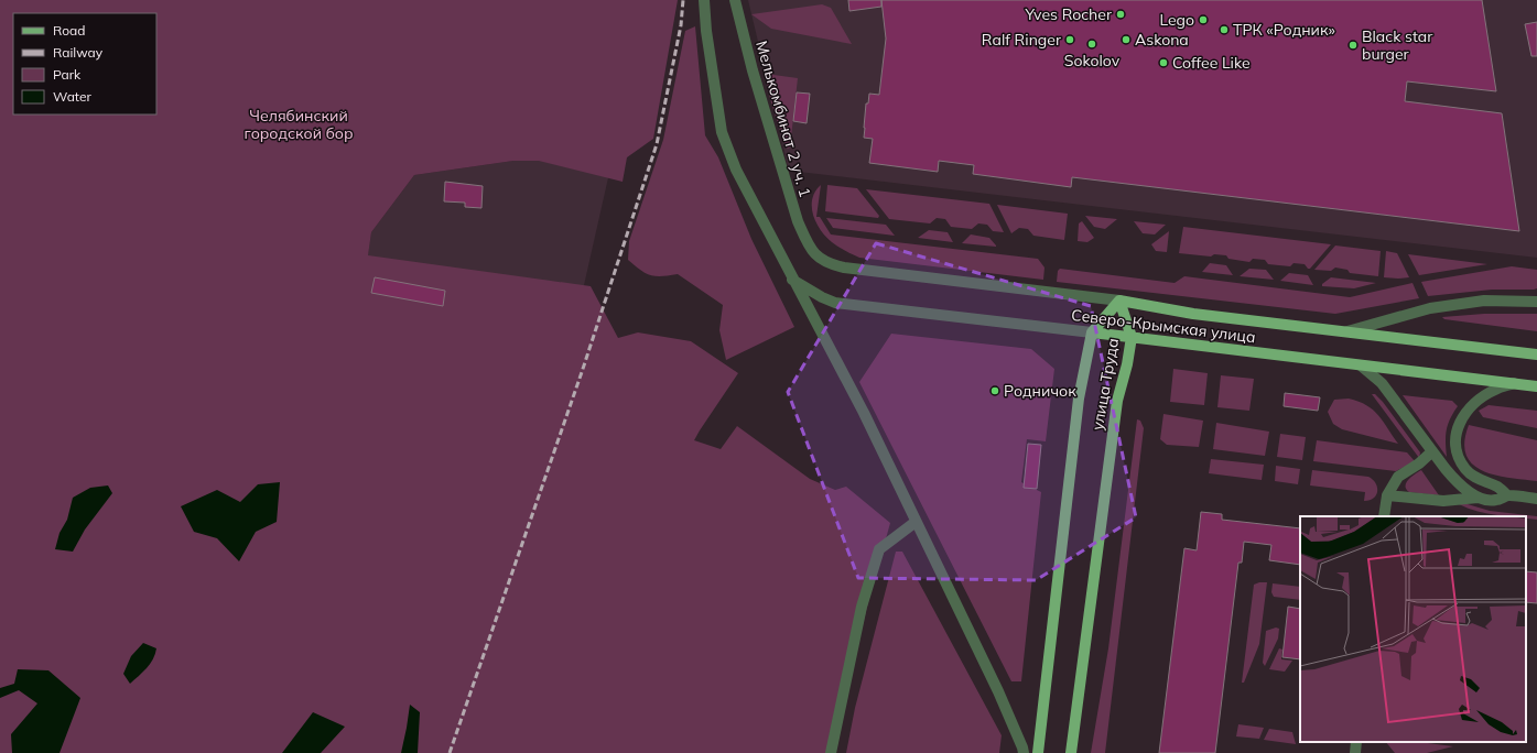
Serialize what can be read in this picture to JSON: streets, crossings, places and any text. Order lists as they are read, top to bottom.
{
  "streets": {
    "main road": ["Северо-Крымская улица", "улица Труда"],
    "street": ["Мелькомбинат 2 уч. 1"]
  },
  "crossings": [
    ["Мелькомбинат 2 уч. 1", "Северо-Крымская улица"],
    ["Северо-Крымская улица", "улица Труда"]
  ],
  "parks": ["Челябинский городской бор"],
  "places": [
    "Yves Rocher",
    "Lego",
    "ТРК «Родник»",
    "Ralf Ringer",
    "Askona",
    "Sokolov",
    "Black star burger",
    "Coffee Like",
    "Родничок"
  ],
  "legend": [
    "Road",
    "Railway",
    "Park",
    "Water"
  ]
}
